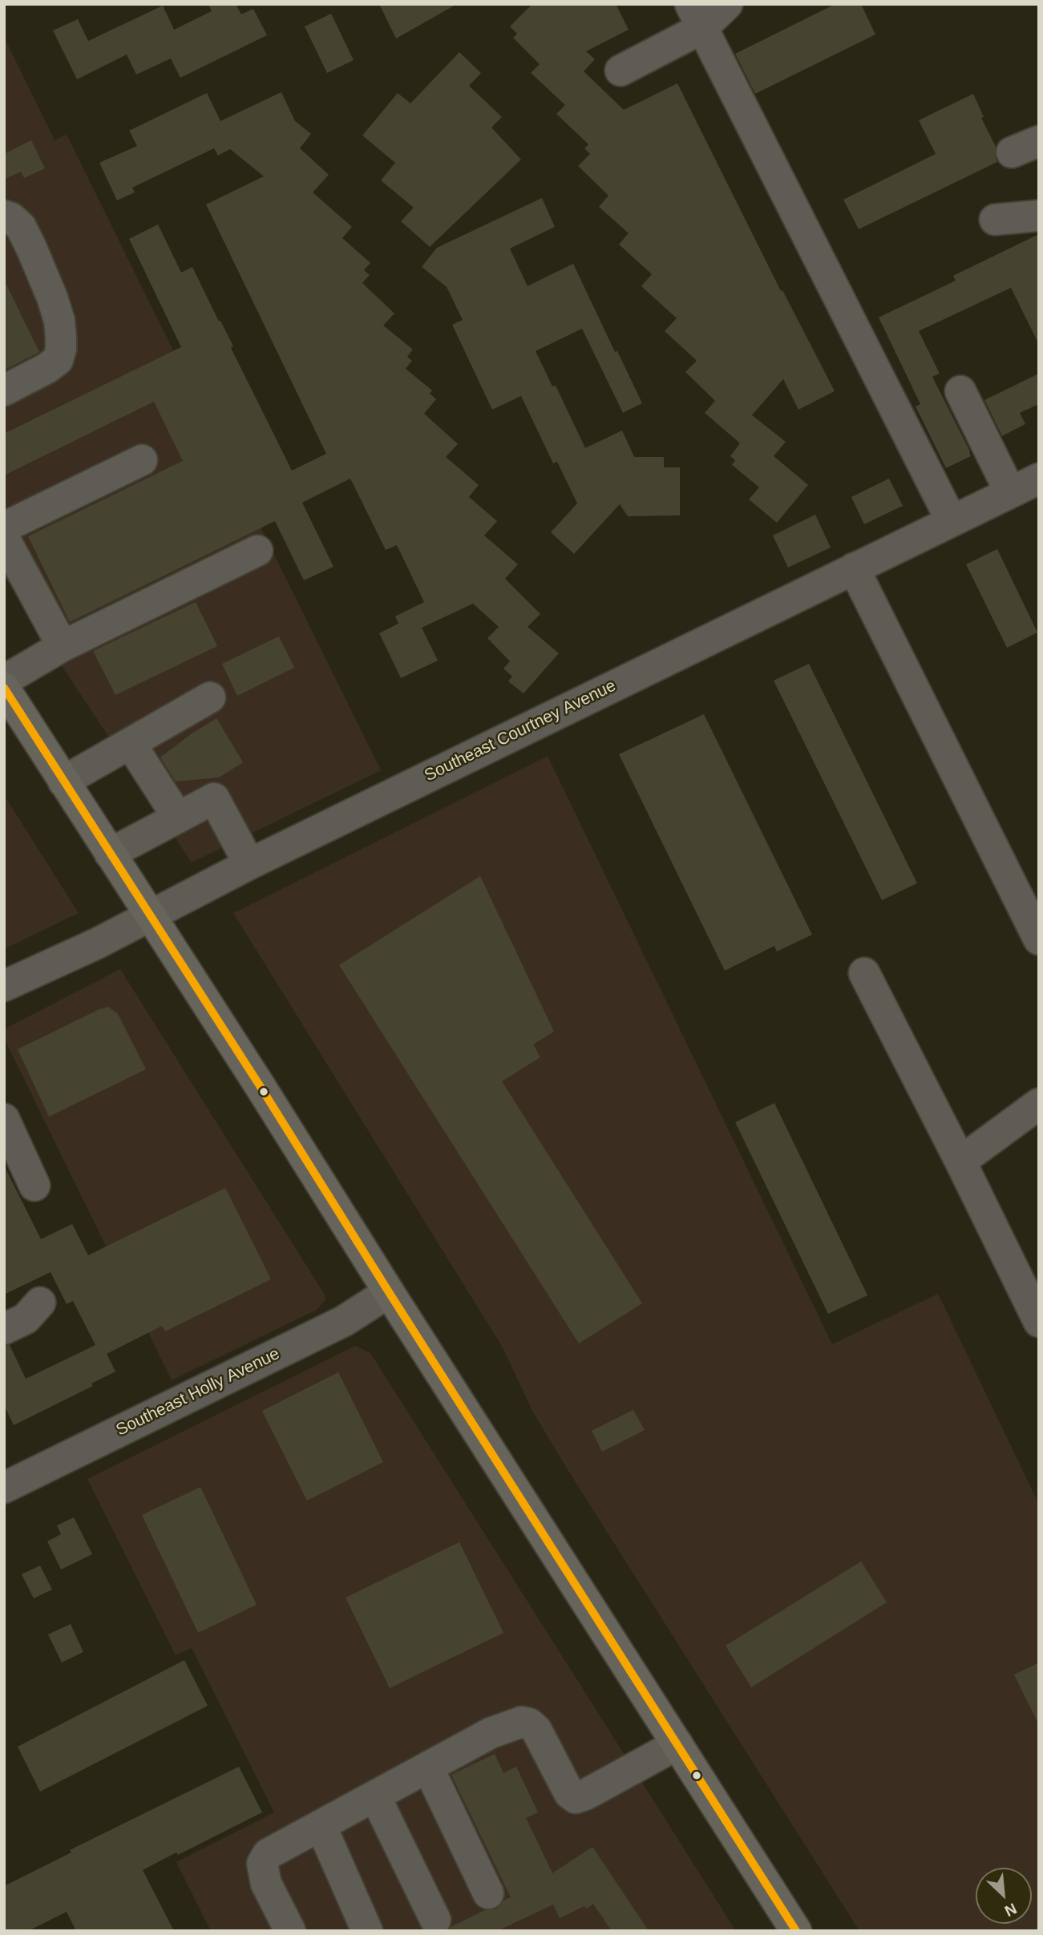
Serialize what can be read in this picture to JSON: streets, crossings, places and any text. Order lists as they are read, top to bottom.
{
  "streets": {
    "street": ["Southeast Courtney Avenue", "Southeast Holly Avenue"]
  },
  "north": "bottom right"
}
